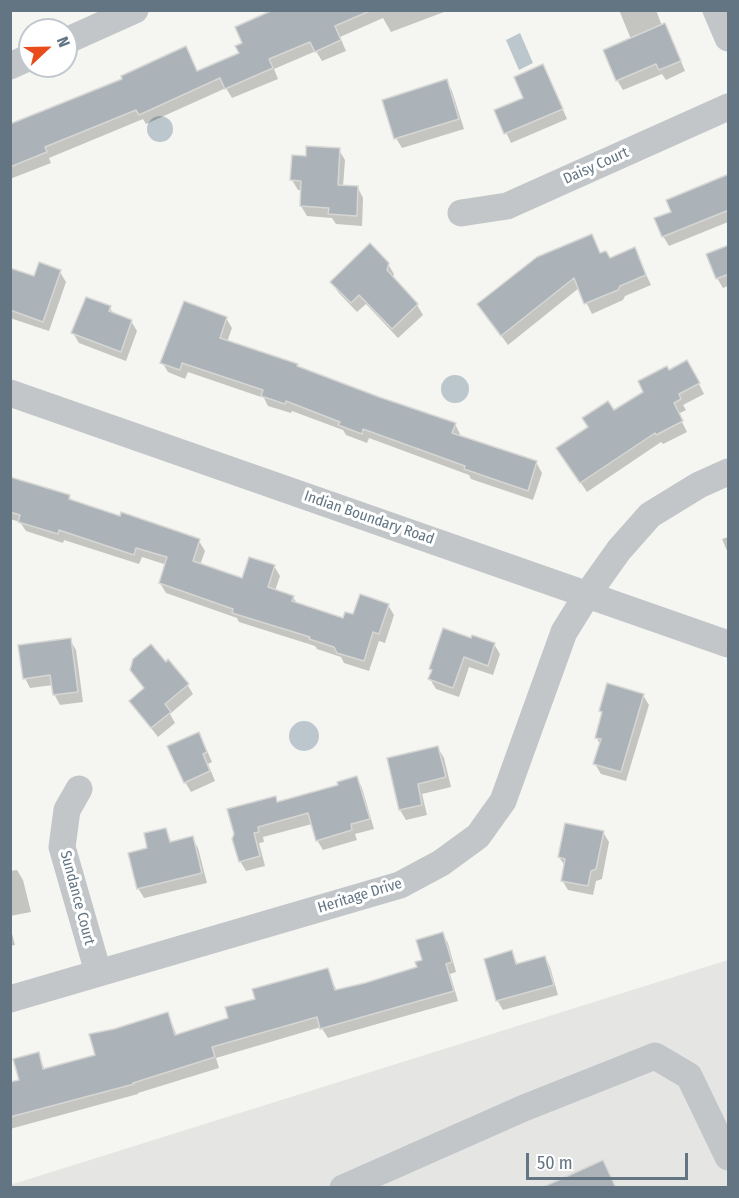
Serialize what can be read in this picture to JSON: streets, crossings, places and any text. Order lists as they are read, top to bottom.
{
  "streets": {
    "street": [
      "Daisy Court",
      "Indian Boundary Road",
      "Heritage Drive",
      "Sundance Court"
    ]
  },
  "crossings": [
    ["Indian Boundary Road", "Heritage Drive"],
    ["Heritage Drive", "Sundance Court"]
  ],
  "scale_bar": "50 m",
  "north": "right"
}
